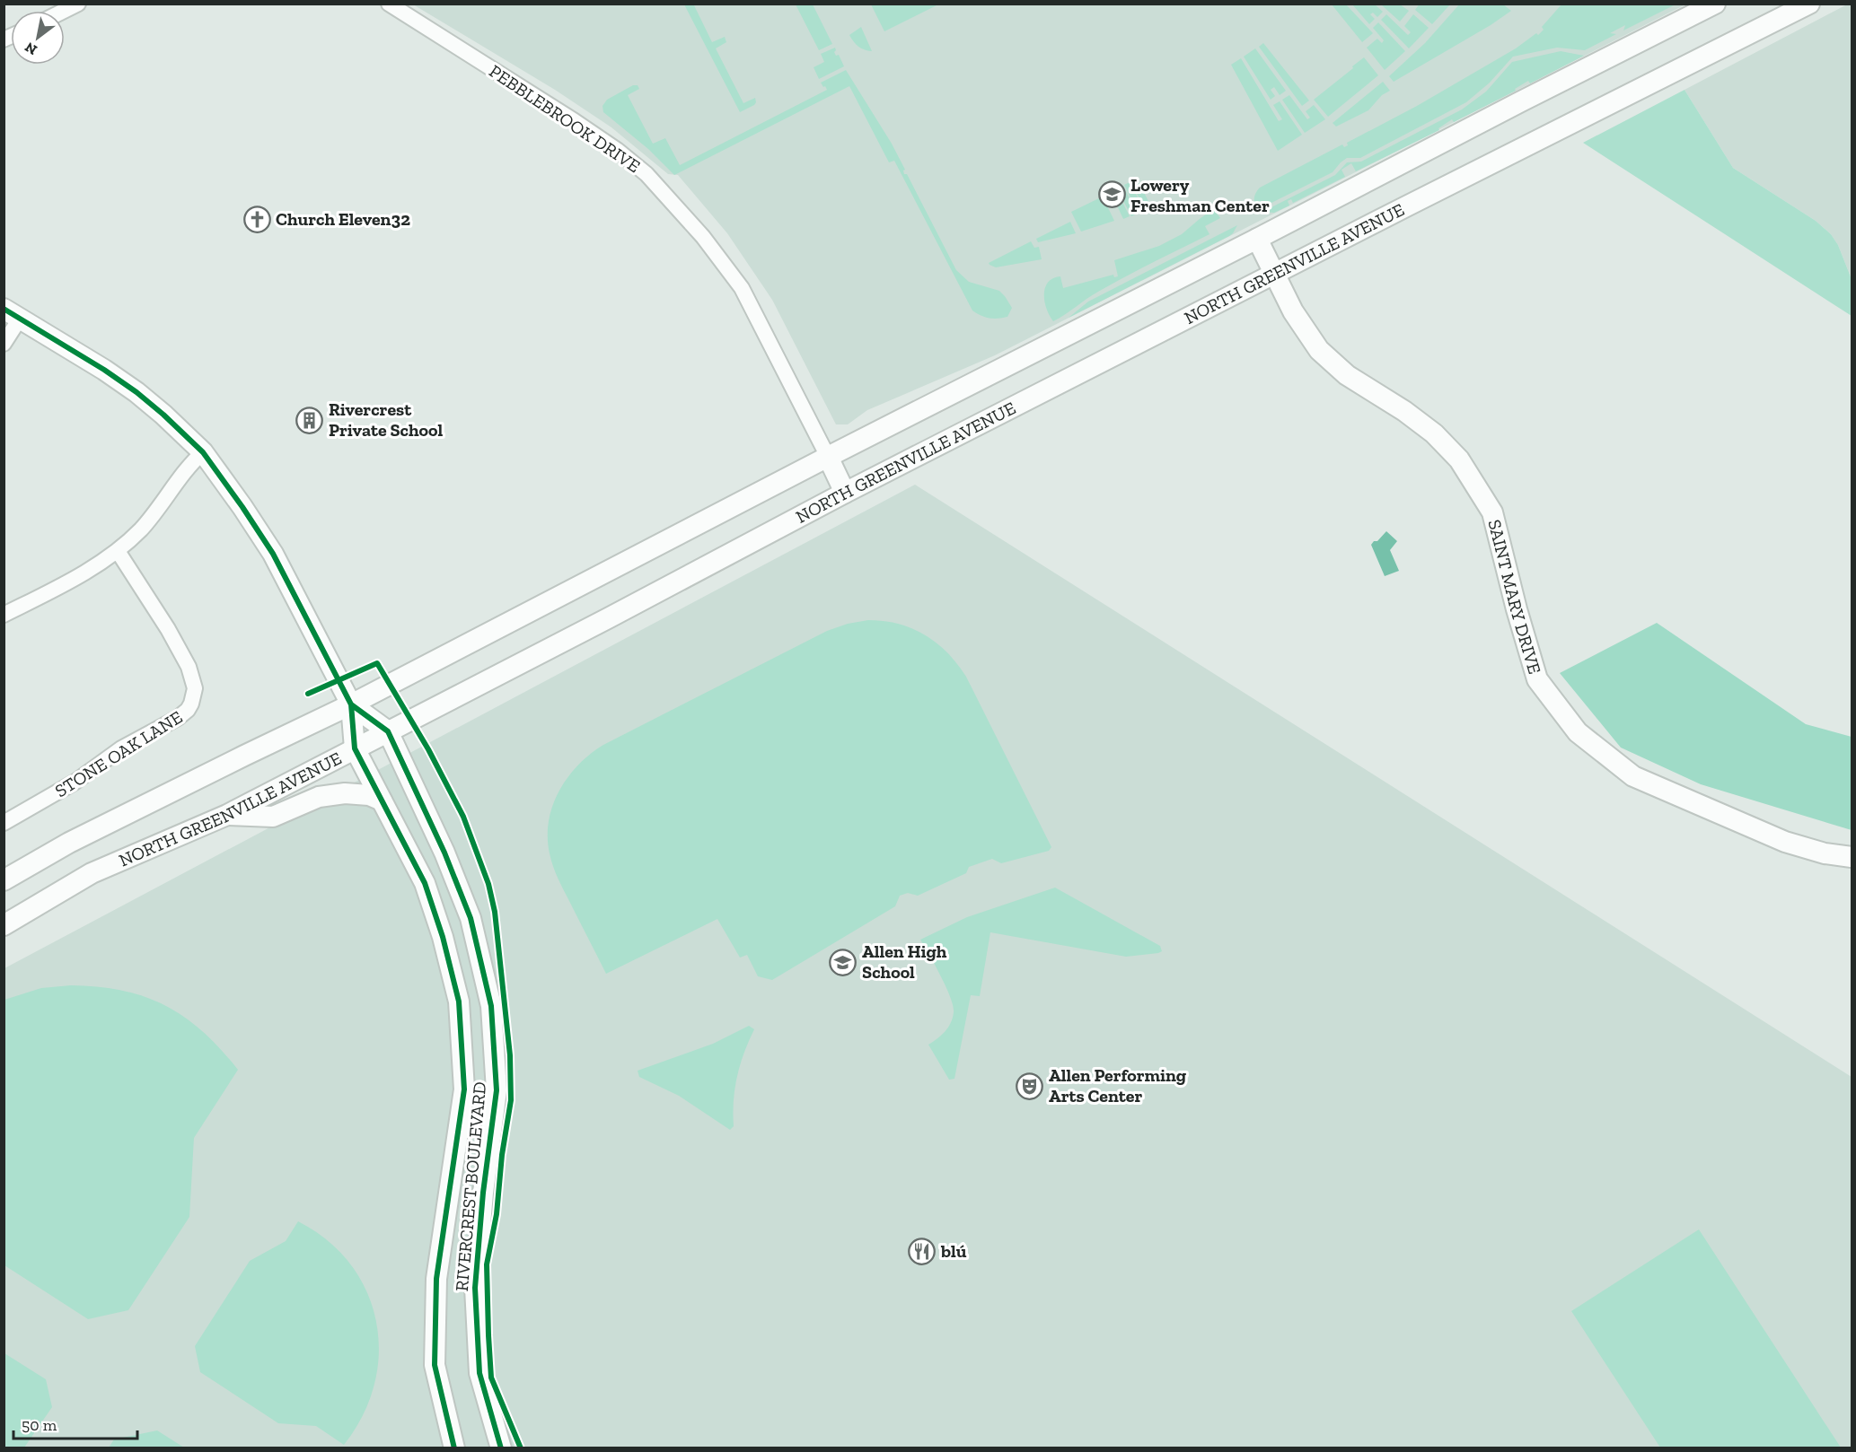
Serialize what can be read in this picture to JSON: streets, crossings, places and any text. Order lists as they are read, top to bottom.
{
  "streets": {
    "main road": ["NORTH GREENVILLE AVENUE", "SAINT MARY DRIVE", "RIVERCREST BOULEVARD"],
    "street": ["PEBBLEBROOK DRIVE", "STONE OAK LANE"]
  },
  "crossings": [
    ["NORTH GREENVILLE AVENUE", "SAINT MARY DRIVE"],
    ["NORTH GREENVILLE AVENUE", "RIVERCREST BOULEVARD"]
  ],
  "places": {
    "school or university": ["Lowery Freshman Center", "Allen High School"],
    "church": ["Church Eleven32"],
    "building": ["Rivercrest Private School"],
    "theatre": ["Allen Performing Arts Center"],
    "restaurant": ["blú"]
  },
  "scale_bar": "50 m",
  "north": "bottom left"
}
